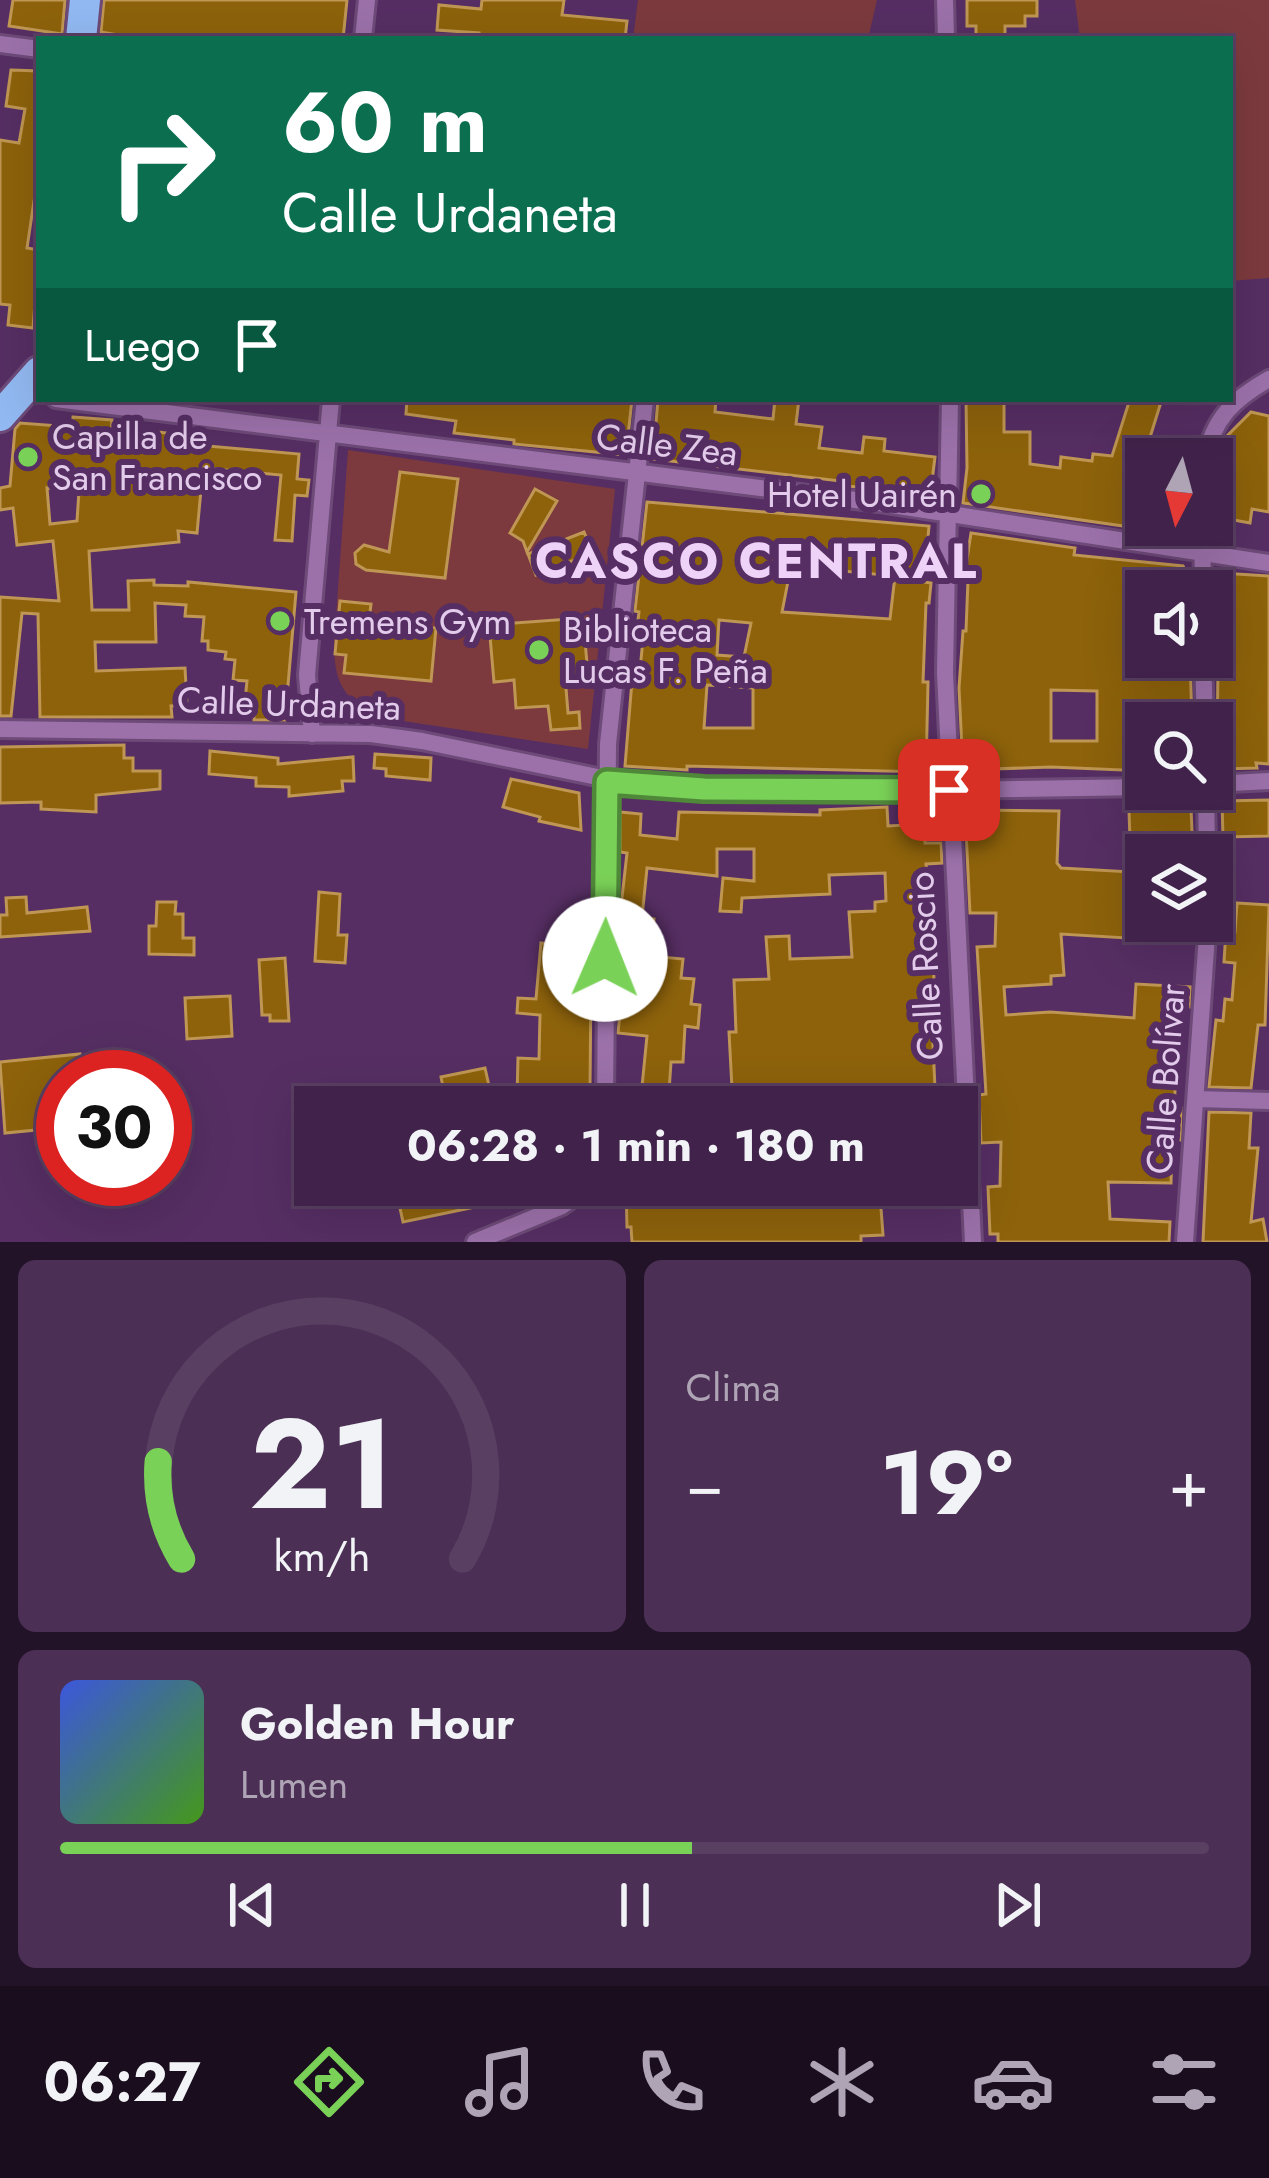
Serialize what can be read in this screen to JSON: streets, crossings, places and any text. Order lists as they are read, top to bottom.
{
  "streets": {
    "street": [
      "Calle Zea",
      "Calle Urdaneta",
      "Calle Roscio",
      "Calle Bolívar"
    ]
  },
  "crossings": [
    ["Calle Zea", "Calle Roscio"],
    ["Calle Urdaneta", "Calle Roscio"]
  ],
  "districts": ["CASCO CENTRAL"],
  "places": [
    "Capilla de San Francisco",
    "Hotel Uairén",
    "Tremens Gym",
    "Biblioteca Lucas F. Peña"
  ],
  "north": "bottom",
  "page": {
    "turn": ["60 m", "Calle Urdaneta"],
    "then": "Luego",
    "limit": "30",
    "trip": "06:28 · 1 min · 180 m",
    "tile": "Clima",
    "heat": ["−", "19°", "+"],
    "song": ["Golden Hour", "Lumen"],
    "tabs": "06:27",
    "gauge": ["21", "km/h"]
  }
}
